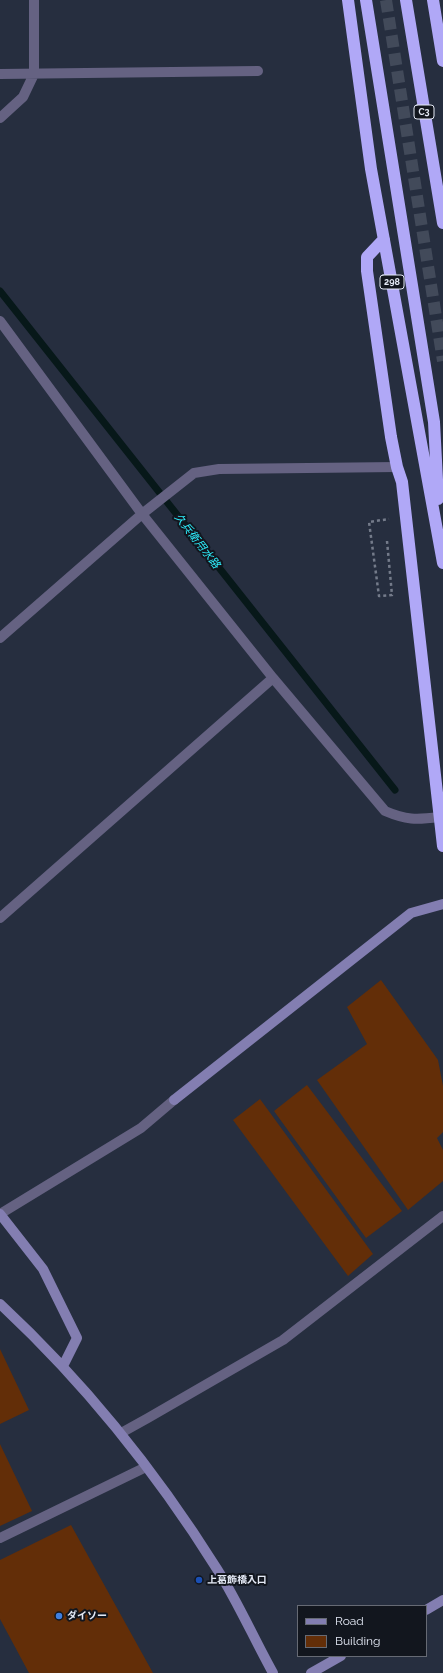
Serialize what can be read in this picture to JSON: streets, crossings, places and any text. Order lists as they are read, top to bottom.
{
  "streets": {
    "highway": ["C3", "298"]
  },
  "water": ["久兵衛用水路"],
  "places": ["上葛飾橋入口", "ダイソー"],
  "legend": ["Road", "Building"]
}
